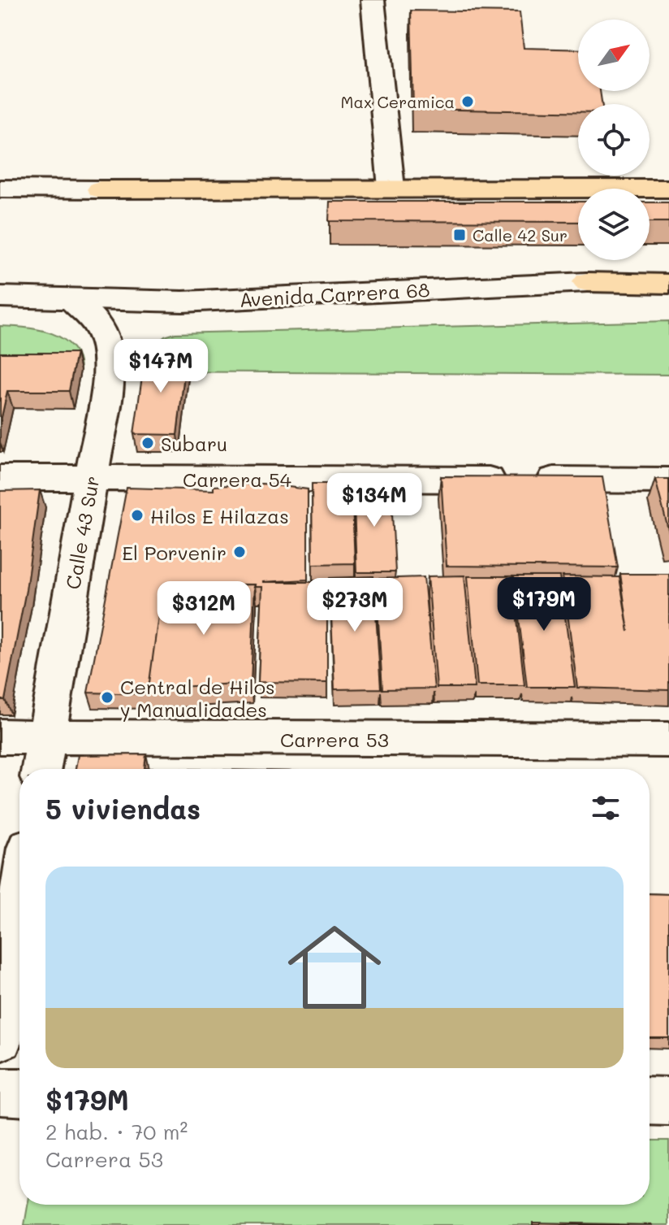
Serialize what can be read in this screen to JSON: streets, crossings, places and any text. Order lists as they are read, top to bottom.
{
  "streets": {
    "main road": ["Avenida Carrera 68"],
    "street": ["Carrera 54", "Calle 43 Sur", "Carrera 53"]
  },
  "crossings": [
    ["Avenida Carrera 68", "Calle 43 Sur"],
    ["Carrera 54", "Calle 43 Sur"],
    ["Calle 43 Sur", "Carrera 53"]
  ],
  "places": {
    "other": [
      "Max Ceramica",
      "Subaru",
      "Hilos E Hilazas",
      "El Porvenir",
      "Central de Hilos y Manualidades"
    ],
    "transit": ["Calle 42 Sur"]
  },
  "north": "top right",
  "page": {
    "price": [
      "$147M",
      "$134M",
      "$179M",
      "$273M",
      "$312M"
    ],
    "heading": "5 viviendas",
    "list": [
      {
        "name": "$179M",
        "note": "2 hab. · 70 m² · Carrera 53"
      }
    ]
  }
}
